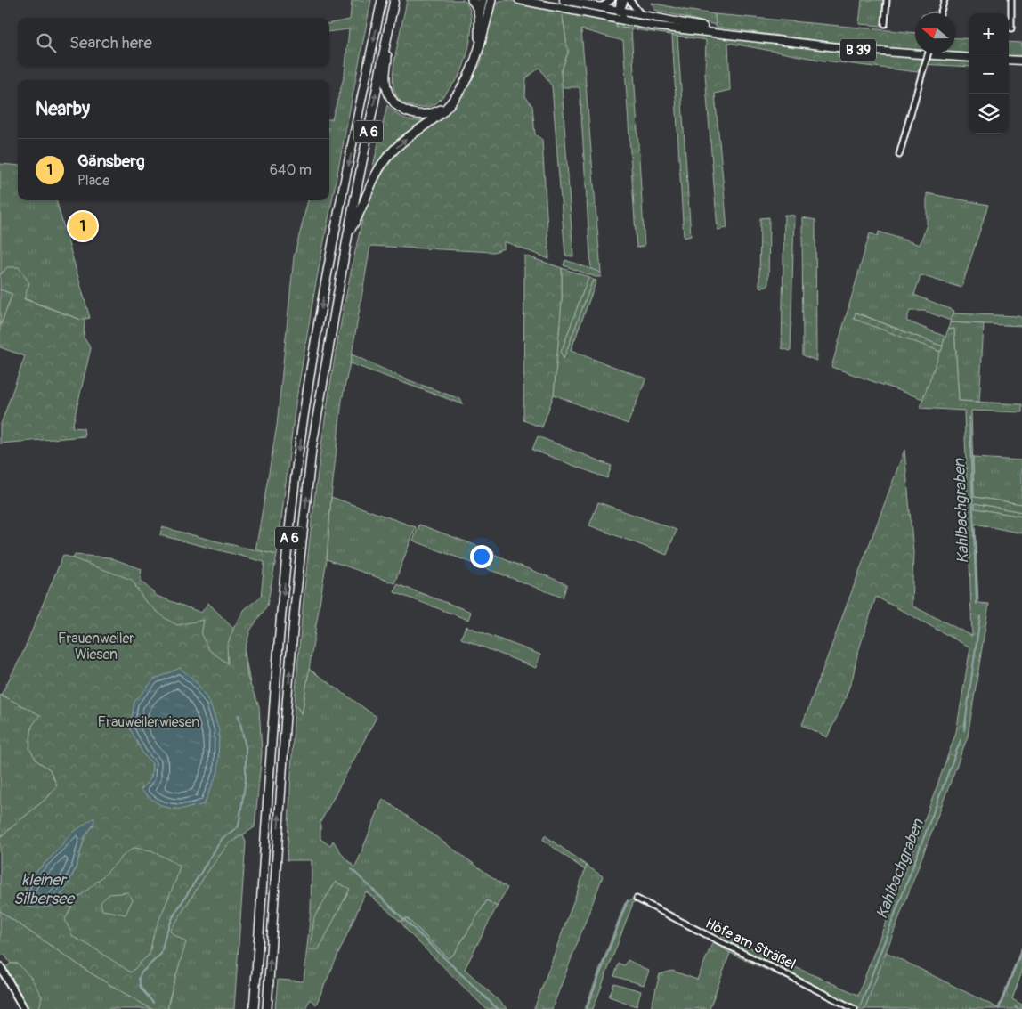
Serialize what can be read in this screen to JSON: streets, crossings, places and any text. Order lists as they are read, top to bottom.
{
  "streets": {
    "highway": ["A 6"],
    "main road": ["B 39"],
    "street": ["Höfe am Sträßel"]
  },
  "water": ["Kahlbachgraben", "kleiner Silbersee"],
  "parks": ["Frauenweiler Wiesen", "Frauweilerwiesen"],
  "north": "left",
  "page": {
    "map_buttons": ["+", "−"],
    "search": "Search here",
    "heading": "Nearby",
    "list": [
      {
        "mark": "1",
        "name": "Gänsberg",
        "note": "Place",
        "value": "640 m"
      }
    ],
    "pins": "1"
  }
}
